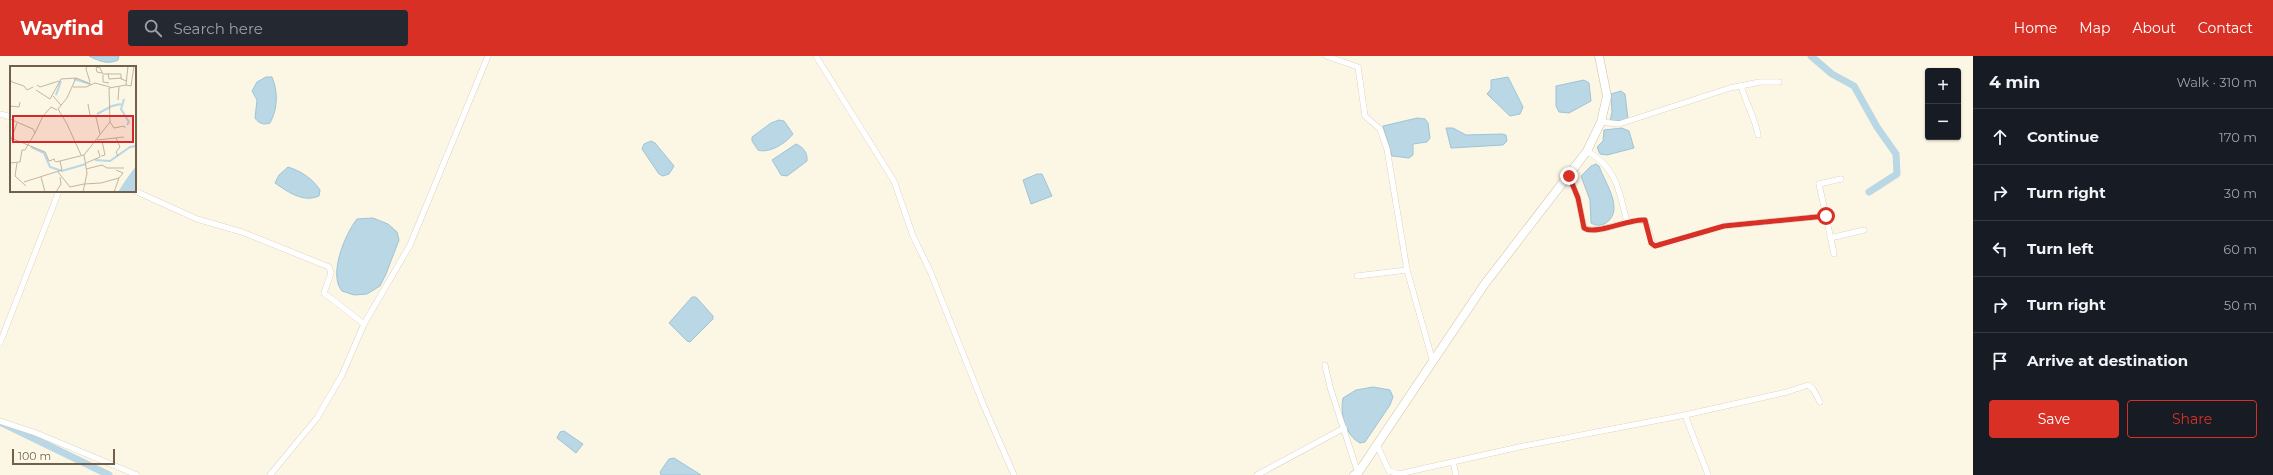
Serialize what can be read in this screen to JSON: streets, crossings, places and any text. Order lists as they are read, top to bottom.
{
  "scale_bar": "100 m",
  "page": {
    "header": "Wayfind",
    "search": "Search here",
    "nav": [
      "Home",
      "Map",
      "About",
      "Contact"
    ],
    "heading": ["4 min", "Walk · 310 m"],
    "map_buttons": ["+", "−"],
    "list": [
      ["Continue", "170 m"],
      ["Turn right", "30 m"],
      ["Turn left", "60 m"],
      ["Turn right", "50 m"],
      "Arrive at destination"
    ],
    "buttons": ["Save", "Share"],
    "scale": "100 m"
  }
}
